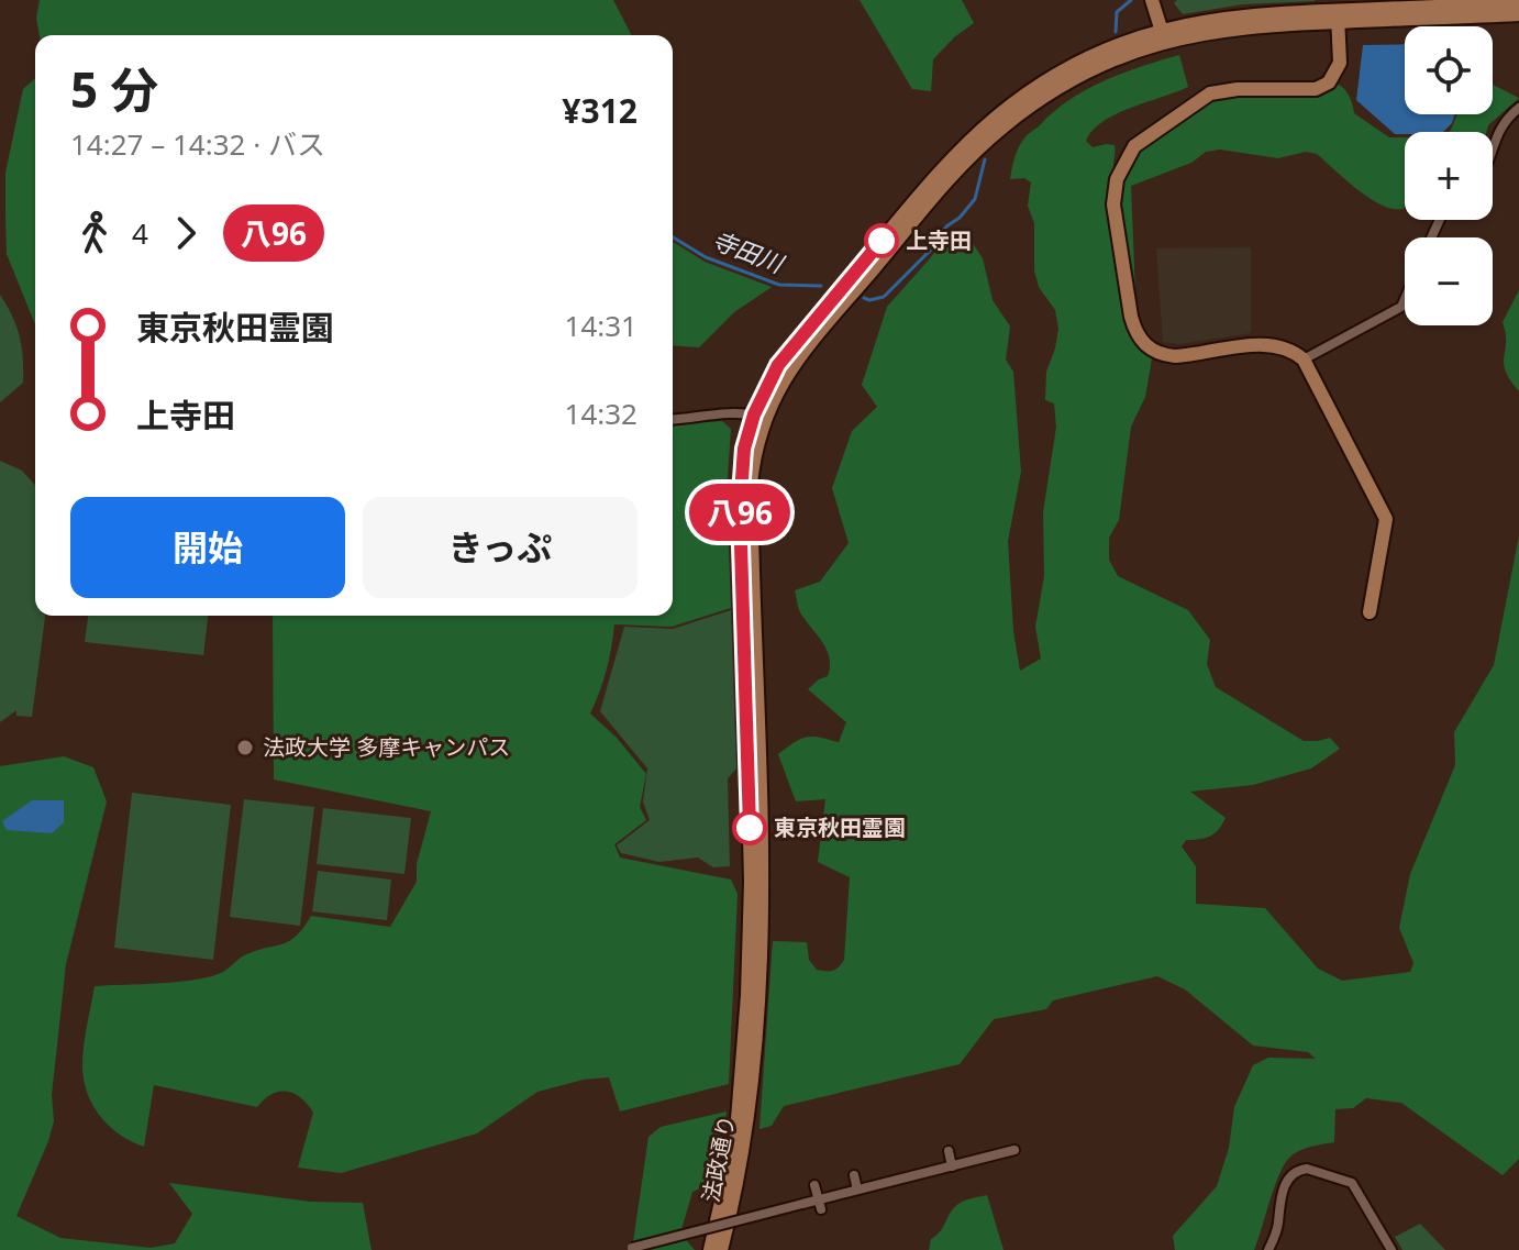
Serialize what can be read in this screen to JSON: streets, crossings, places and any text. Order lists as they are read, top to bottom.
{
  "streets": {
    "street": ["法政通り"]
  },
  "water": ["寺田川"],
  "places": ["上寺田", "法政大学 多摩キャンパス", "東京秋田霊園"],
  "lines": ["bus line 八96"],
  "page": {
    "on_map": "八96",
    "map_buttons": ["+", "−"],
    "heading": ["5 分", "14:27 – 14:32 · バス", "¥312"],
    "legs": ["4", "八96"],
    "list": [
      {
        "name": "東京秋田霊園",
        "value": "14:31"
      },
      {
        "name": "上寺田",
        "value": "14:32"
      }
    ],
    "buttons": ["開始", "きっぷ"]
  }
}
